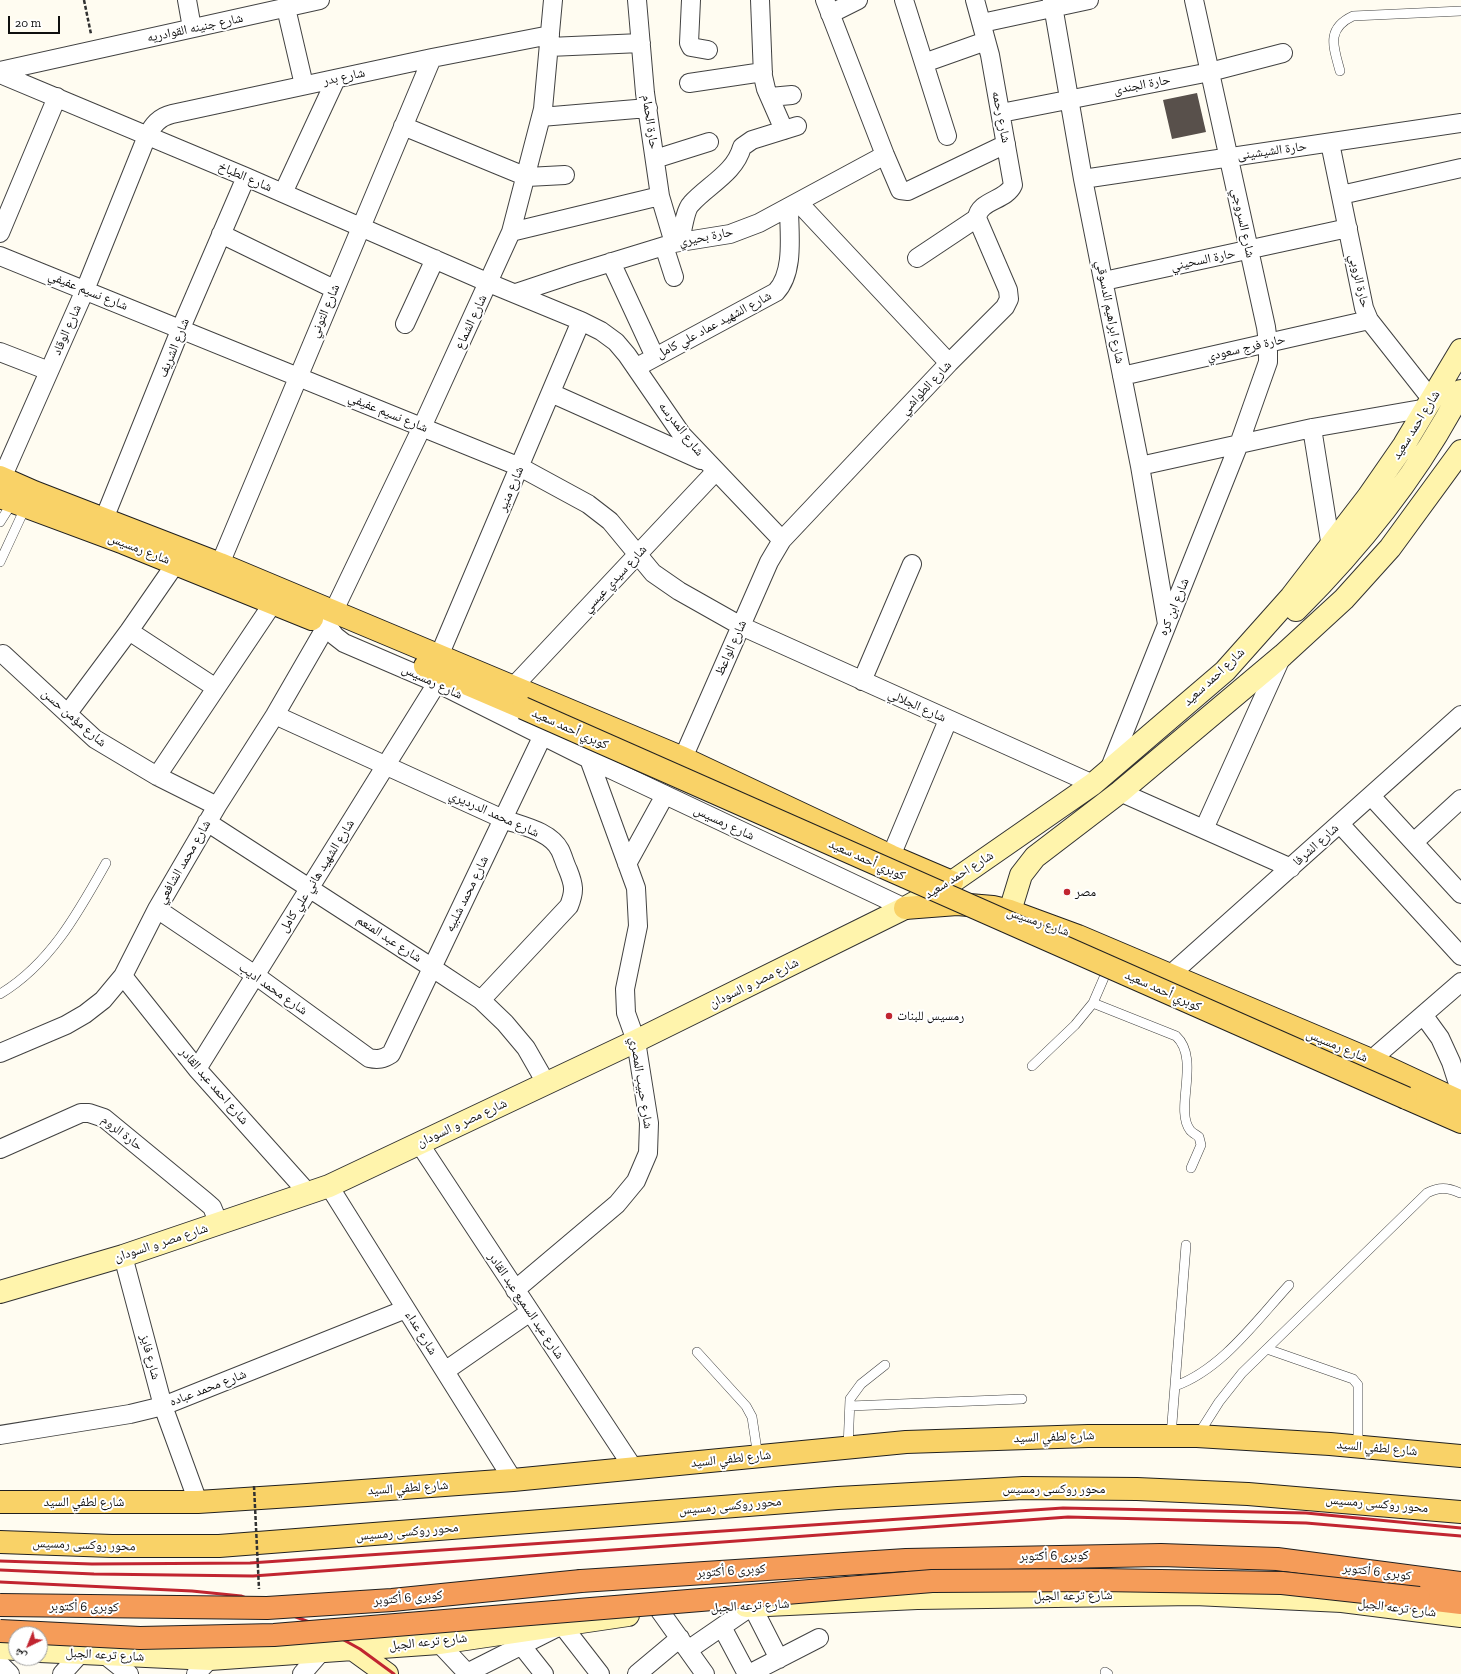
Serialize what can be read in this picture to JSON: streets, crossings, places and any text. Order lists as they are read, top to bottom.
{
  "streets": {
    "highway": ["كوبرى 6 أكتوبر"],
    "main road": [
      "شارع احمد سعيد",
      "شارع رمسيس",
      "كوبري أحمد سعيد",
      "شارع مصر و السودان",
      "شارع لطفي السيد",
      "محور روكسى رمسيس",
      "شارع ترعه الجبل"
    ],
    "street": [
      "شارع جنينه القوادريه",
      "شارع بدر",
      "حارة الجندى",
      "شارع رحمه",
      "حارة الحمام",
      "حارة الشيشينى",
      "شارع الطباخ",
      "شارع السروجي",
      "حارة بحيري",
      "حارة السحيني",
      "حارة الروبي",
      "شارع نسيم عفيفي",
      "شارع التوني",
      "شارع ابراهيم الدسوقي",
      "شارع الشماع",
      "شارع الشهيد عماد علي كامل",
      "شارع الوقاد",
      "شارع الشريف",
      "حارة فرج سعودي",
      "شارع الطواشي",
      "شارع المدرسه",
      "شارع منير",
      "شارع سيدي عيسي",
      "شارع ابن كره",
      "شارع الواعظ",
      "شارع الجلالي",
      "شارع مؤمن حسن",
      "شارع محمد الدرديري",
      "شارع الشرفا",
      "شارع محمد الشافعي",
      "شارع الشهيد هاني علي كامل",
      "شارع محمد شلبيه",
      "شارع عبد المنعم",
      "شارع محمد اديب",
      "شارع حبيب المصري",
      "شارع احمد عبد القادر",
      "حارة الروم",
      "شارع عبد السميع عبد القادر",
      "شارع عداء",
      "شارع فايز",
      "شارع محمد عباده"
    ]
  },
  "crossings": [
    ["شارع بدر", "حارة الحمام"],
    ["شارع بدر", "شارع الطباخ"],
    ["شارع بدر", "شارع التوني"],
    ["شارع بدر", "شارع الشماع"],
    ["شارع بدر", "شارع الوقاد"],
    ["حارة الجندى", "شارع رحمه"],
    ["حارة الجندى", "شارع السروجي"],
    ["حارة الجندى", "شارع ابراهيم الدسوقي"],
    ["شارع رحمه", "شارع الطواشي"],
    ["حارة الحمام", "حارة بحيري"],
    ["حارة الشيشينى", "شارع السروجي"],
    ["حارة الشيشينى", "حارة الروبي"],
    ["حارة الشيشينى", "شارع ابراهيم الدسوقي"],
    ["شارع الطباخ", "حارة بحيري"],
    ["شارع الطباخ", "شارع التوني"],
    ["شارع الطباخ", "شارع الشماع"],
    ["شارع الطباخ", "شارع الوقاد"],
    ["شارع الطباخ", "شارع الشريف"],
    ["شارع الطباخ", "شارع المدرسه"],
    ["شارع السروجي", "حارة السحيني"],
    ["شارع السروجي", "حارة فرج سعودي"],
    ["شارع السروجي", "شارع ابن كره"],
    ["حارة بحيري", "شارع الشهيد عماد علي كامل"],
    ["حارة بحيري", "شارع المدرسه"],
    ["حارة السحيني", "حارة الروبي"],
    ["حارة السحيني", "شارع ابراهيم الدسوقي"],
    ["حارة الروبي", "حارة فرج سعودي"],
    ["حارة الروبي", "شارع احمد سعيد"],
    ["شارع نسيم عفيفي", "شارع التوني"],
    ["شارع نسيم عفيفي", "شارع الشماع"],
    ["شارع نسيم عفيفي", "شارع الوقاد"],
    ["شارع نسيم عفيفي", "شارع الشريف"],
    ["شارع نسيم عفيفي", "شارع منير"],
    ["شارع نسيم عفيفي", "شارع سيدي عيسي"],
    ["شارع نسيم عفيفي", "شارع الواعظ"],
    ["شارع نسيم عفيفي", "شارع الجلالي"],
    ["شارع التوني", "شارع رمسيس"],
    ["شارع ابراهيم الدسوقي", "حارة فرج سعودي"],
    ["شارع ابراهيم الدسوقي", "شارع ابن كره"],
    ["شارع الشماع", "شارع رمسيس"],
    ["شارع الشماع", "كوبري أحمد سعيد"],
    ["شارع الشماع", "شارع محمد الشافعي"],
    ["شارع الشهيد عماد علي كامل", "شارع المدرسه"],
    ["شارع الوقاد", "شارع رمسيس"],
    ["شارع الشريف", "شارع رمسيس"],
    ["شارع الطواشي", "شارع المدرسه"],
    ["شارع الطواشي", "شارع الواعظ"],
    ["شارع احمد سعيد", "شارع رمسيس"],
    ["شارع احمد سعيد", "شارع ابن كره"],
    ["شارع احمد سعيد", "شارع الجلالي"],
    ["شارع احمد سعيد", "شارع مصر و السودان"],
    ["شارع المدرسه", "شارع منير"],
    ["شارع المدرسه", "شارع سيدي عيسي"],
    ["شارع المدرسه", "شارع الواعظ"],
    ["شارع منير", "شارع رمسيس"],
    ["شارع رمسيس", "شارع سيدي عيسي"],
    ["شارع رمسيس", "شارع الواعظ"],
    ["شارع رمسيس", "كوبري أحمد سعيد"],
    ["شارع رمسيس", "شارع الشرفا"],
    ["شارع رمسيس", "شارع محمد الشافعي"],
    ["شارع رمسيس", "شارع الشهيد هاني علي كامل"],
    ["شارع رمسيس", "شارع محمد شلبيه"],
    ["شارع رمسيس", "شارع مصر و السودان"],
    ["شارع رمسيس", "شارع حبيب المصري"],
    ["شارع الواعظ", "شارع الجلالي"],
    ["شارع مؤمن حسن", "شارع محمد الشافعي"],
    ["كوبري أحمد سعيد", "شارع محمد الشافعي"],
    ["شارع محمد الدرديري", "شارع محمد الشافعي"],
    ["شارع محمد الدرديري", "شارع الشهيد هاني علي كامل"],
    ["شارع محمد الدرديري", "شارع محمد شلبيه"],
    ["شارع محمد الدرديري", "شارع عبد المنعم"],
    ["شارع محمد الشافعي", "شارع عبد المنعم"],
    ["شارع محمد الشافعي", "شارع محمد اديب"],
    ["شارع محمد الشافعي", "شارع احمد عبد القادر"],
    ["شارع الشهيد هاني علي كامل", "شارع عبد المنعم"],
    ["شارع الشهيد هاني علي كامل", "شارع محمد اديب"],
    ["شارع الشهيد هاني علي كامل", "شارع احمد عبد القادر"],
    ["شارع محمد شلبيه", "شارع عبد المنعم"],
    ["شارع محمد شلبيه", "شارع محمد اديب"],
    ["شارع عبد المنعم", "شارع مصر و السودان"],
    ["شارع مصر و السودان", "شارع حبيب المصري"],
    ["شارع مصر و السودان", "شارع احمد عبد القادر"],
    ["شارع مصر و السودان", "حارة الروم"],
    ["شارع مصر و السودان", "شارع عبد السميع عبد القادر"],
    ["شارع مصر و السودان", "شارع عداء"],
    ["شارع مصر و السودان", "شارع فايز"],
    ["شارع حبيب المصري", "شارع عبد السميع عبد القادر"],
    ["شارع عبد السميع عبد القادر", "شارع لطفي السيد"],
    ["شارع عداء", "شارع محمد عباده"],
    ["شارع عداء", "شارع لطفي السيد"],
    ["شارع فايز", "شارع محمد عباده"],
    ["شارع فايز", "شارع لطفي السيد"]
  ],
  "places": ["مصر", "رمسيس للبنات"],
  "scale_bar": "20 m",
  "north": "bottom left"
}
